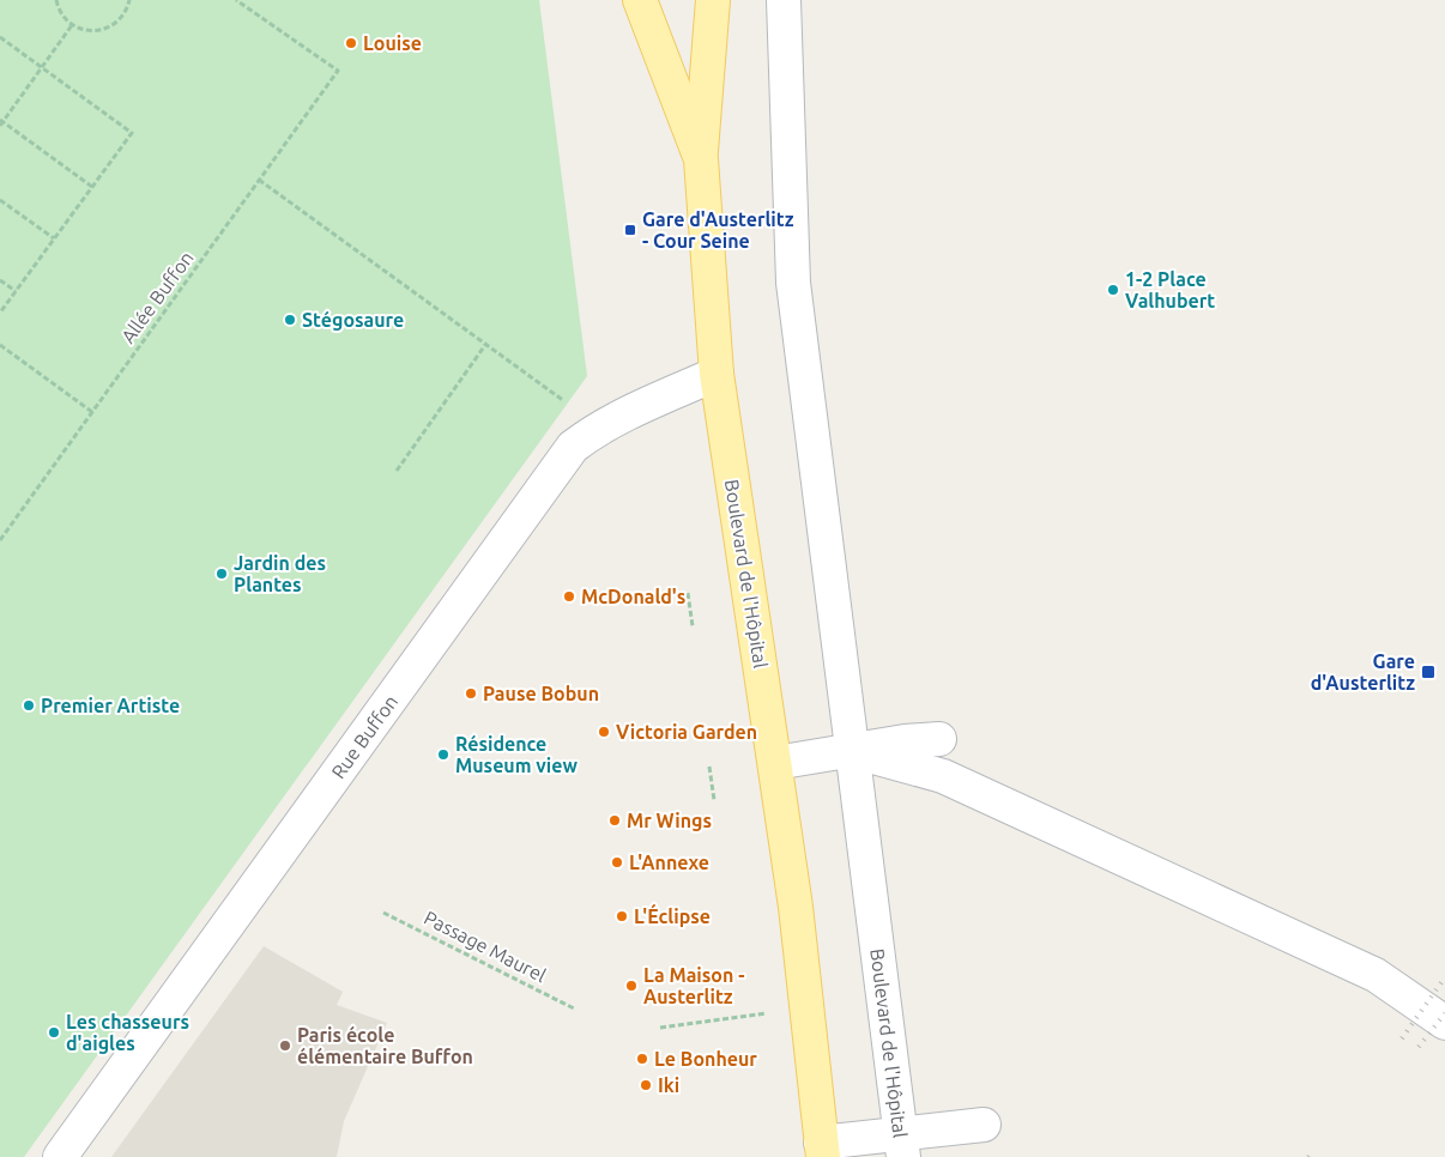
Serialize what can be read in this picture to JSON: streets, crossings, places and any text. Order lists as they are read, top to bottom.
{
  "streets": {
    "main road": ["Boulevard de l'Hôpital"],
    "street": ["Rue Buffon"],
    "path": ["Allée Buffon", "Passage Maurel"]
  },
  "crossings": [
    ["Boulevard de l'Hôpital", "Rue Buffon"]
  ],
  "places": {
    "other": [
      "Louise",
      "1-2 Place Valhubert",
      "Stégosaure",
      "Jardin des Plantes",
      "McDonald's",
      "Pause Bobun",
      "Premier Artiste",
      "Victoria Garden",
      "Résidence Museum view",
      "Mr Wings",
      "L'Annexe",
      "L'Éclipse",
      "La Maison - Austerlitz",
      "Les chasseurs d'aigles",
      "Paris école élémentaire Buffon",
      "Le Bonheur",
      "Iki"
    ],
    "transit": ["Gare d'Austerlitz - Cour Seine", "Gare d'Austerlitz"]
  }
}
